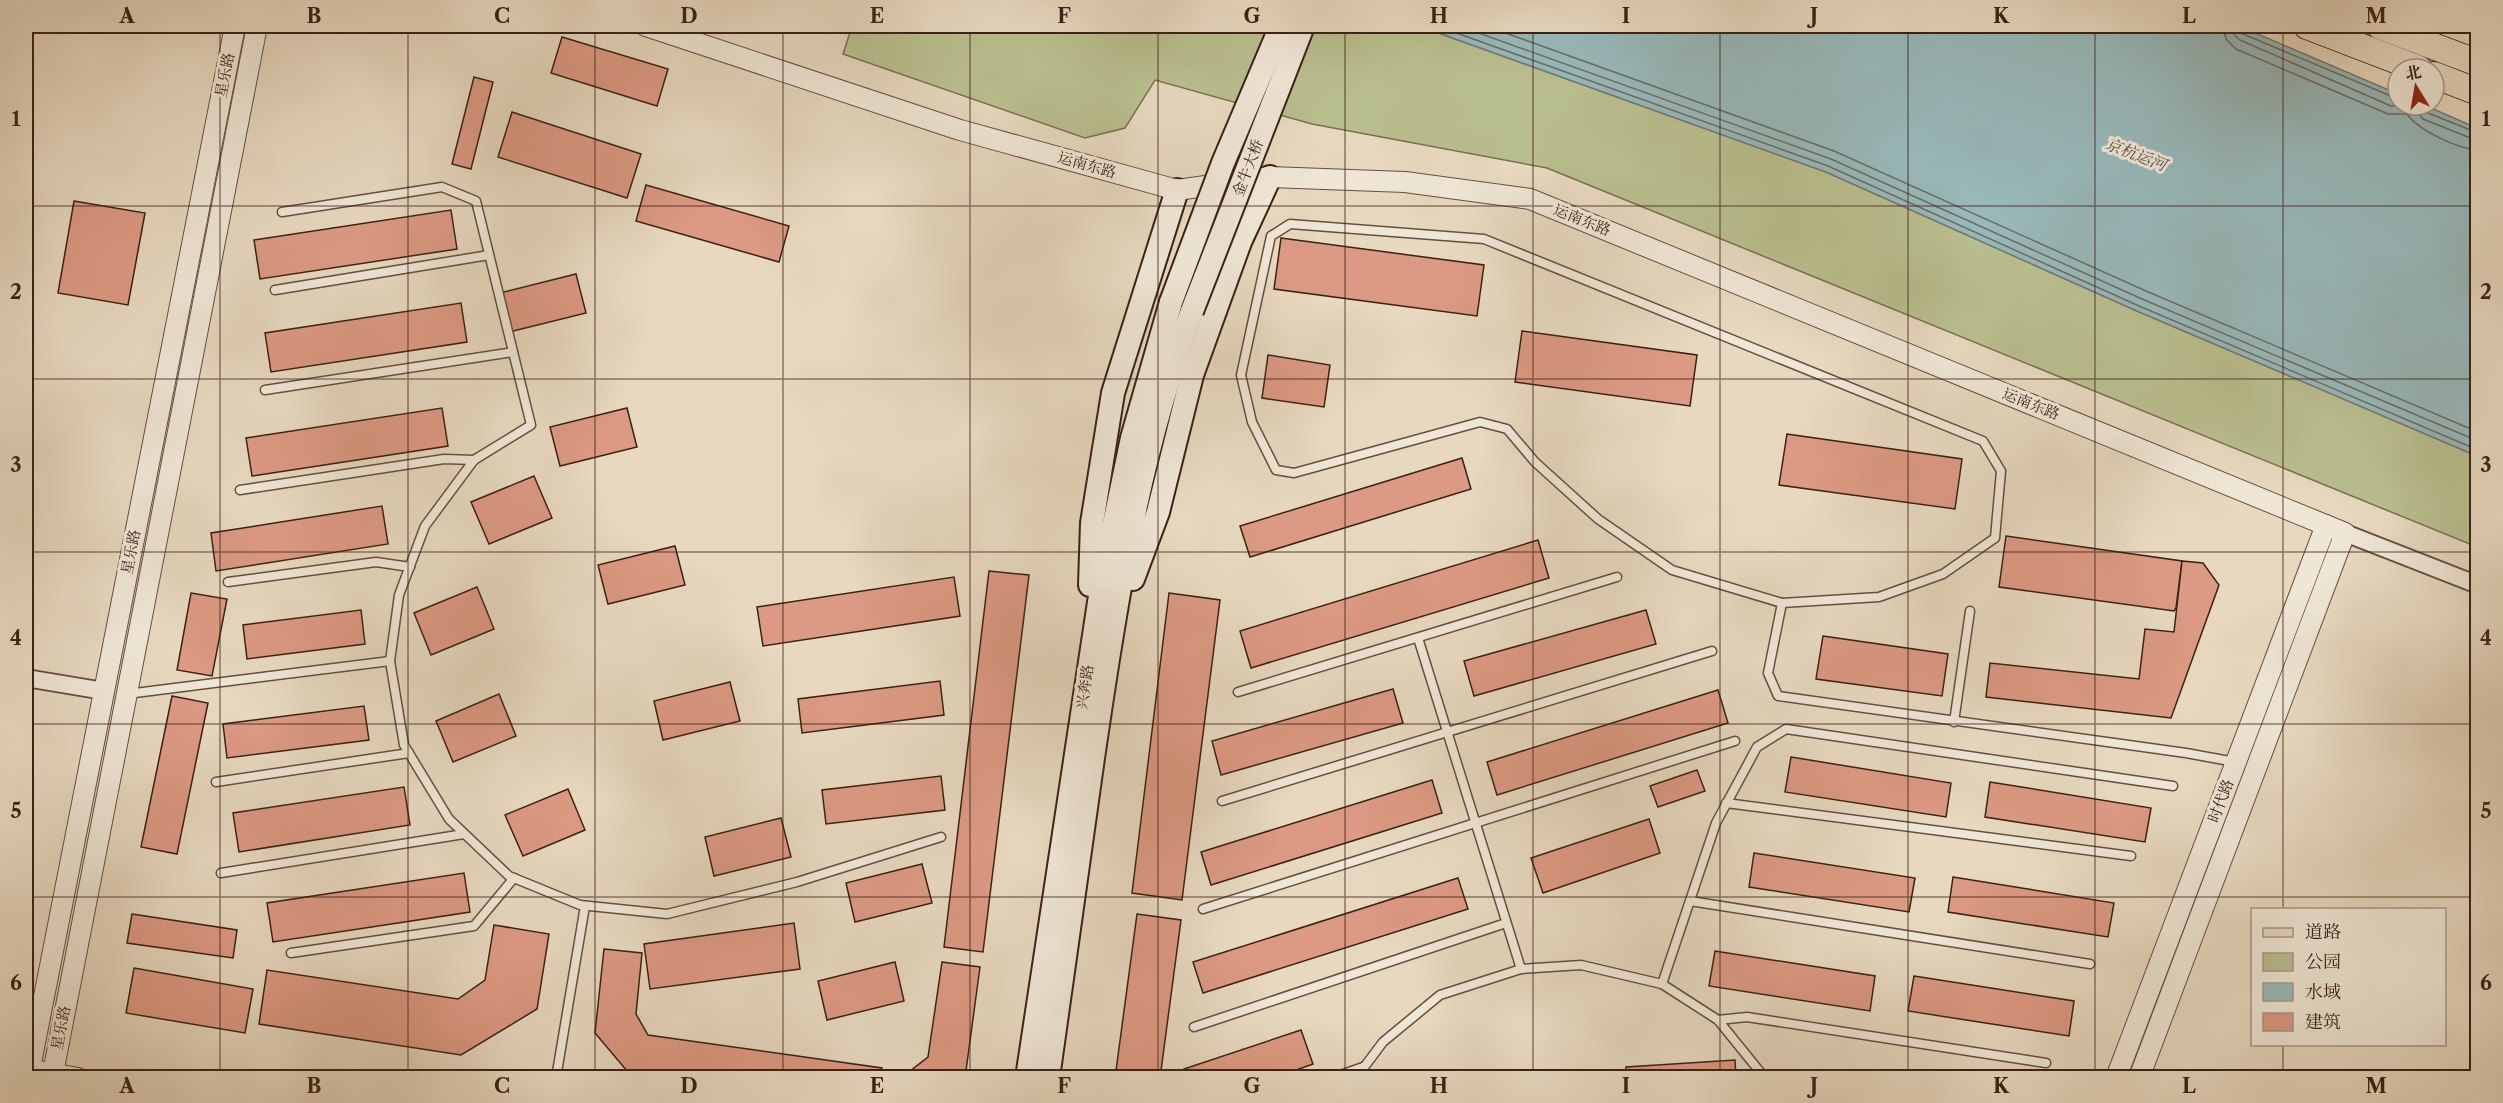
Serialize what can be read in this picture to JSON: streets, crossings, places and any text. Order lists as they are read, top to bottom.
{
  "streets": {
    "main road": ["金牛大桥", "兴奔路"],
    "street": ["星乐路", "运南东路", "时代路"]
  },
  "crossings": [
    ["运南东路", "时代路"],
    ["金牛大桥", "兴奔路"]
  ],
  "water": ["京杭运河"],
  "legend": [
    "道路",
    "公园",
    "水域",
    "建筑"
  ],
  "north": "top",
  "grid": {
    "columns": [
      "A",
      "B",
      "C",
      "D",
      "E",
      "F",
      "G",
      "H",
      "I",
      "J",
      "K",
      "L",
      "M"
    ],
    "rows": [
      "1",
      "2",
      "3",
      "4",
      "5",
      "6"
    ]
  }
}
